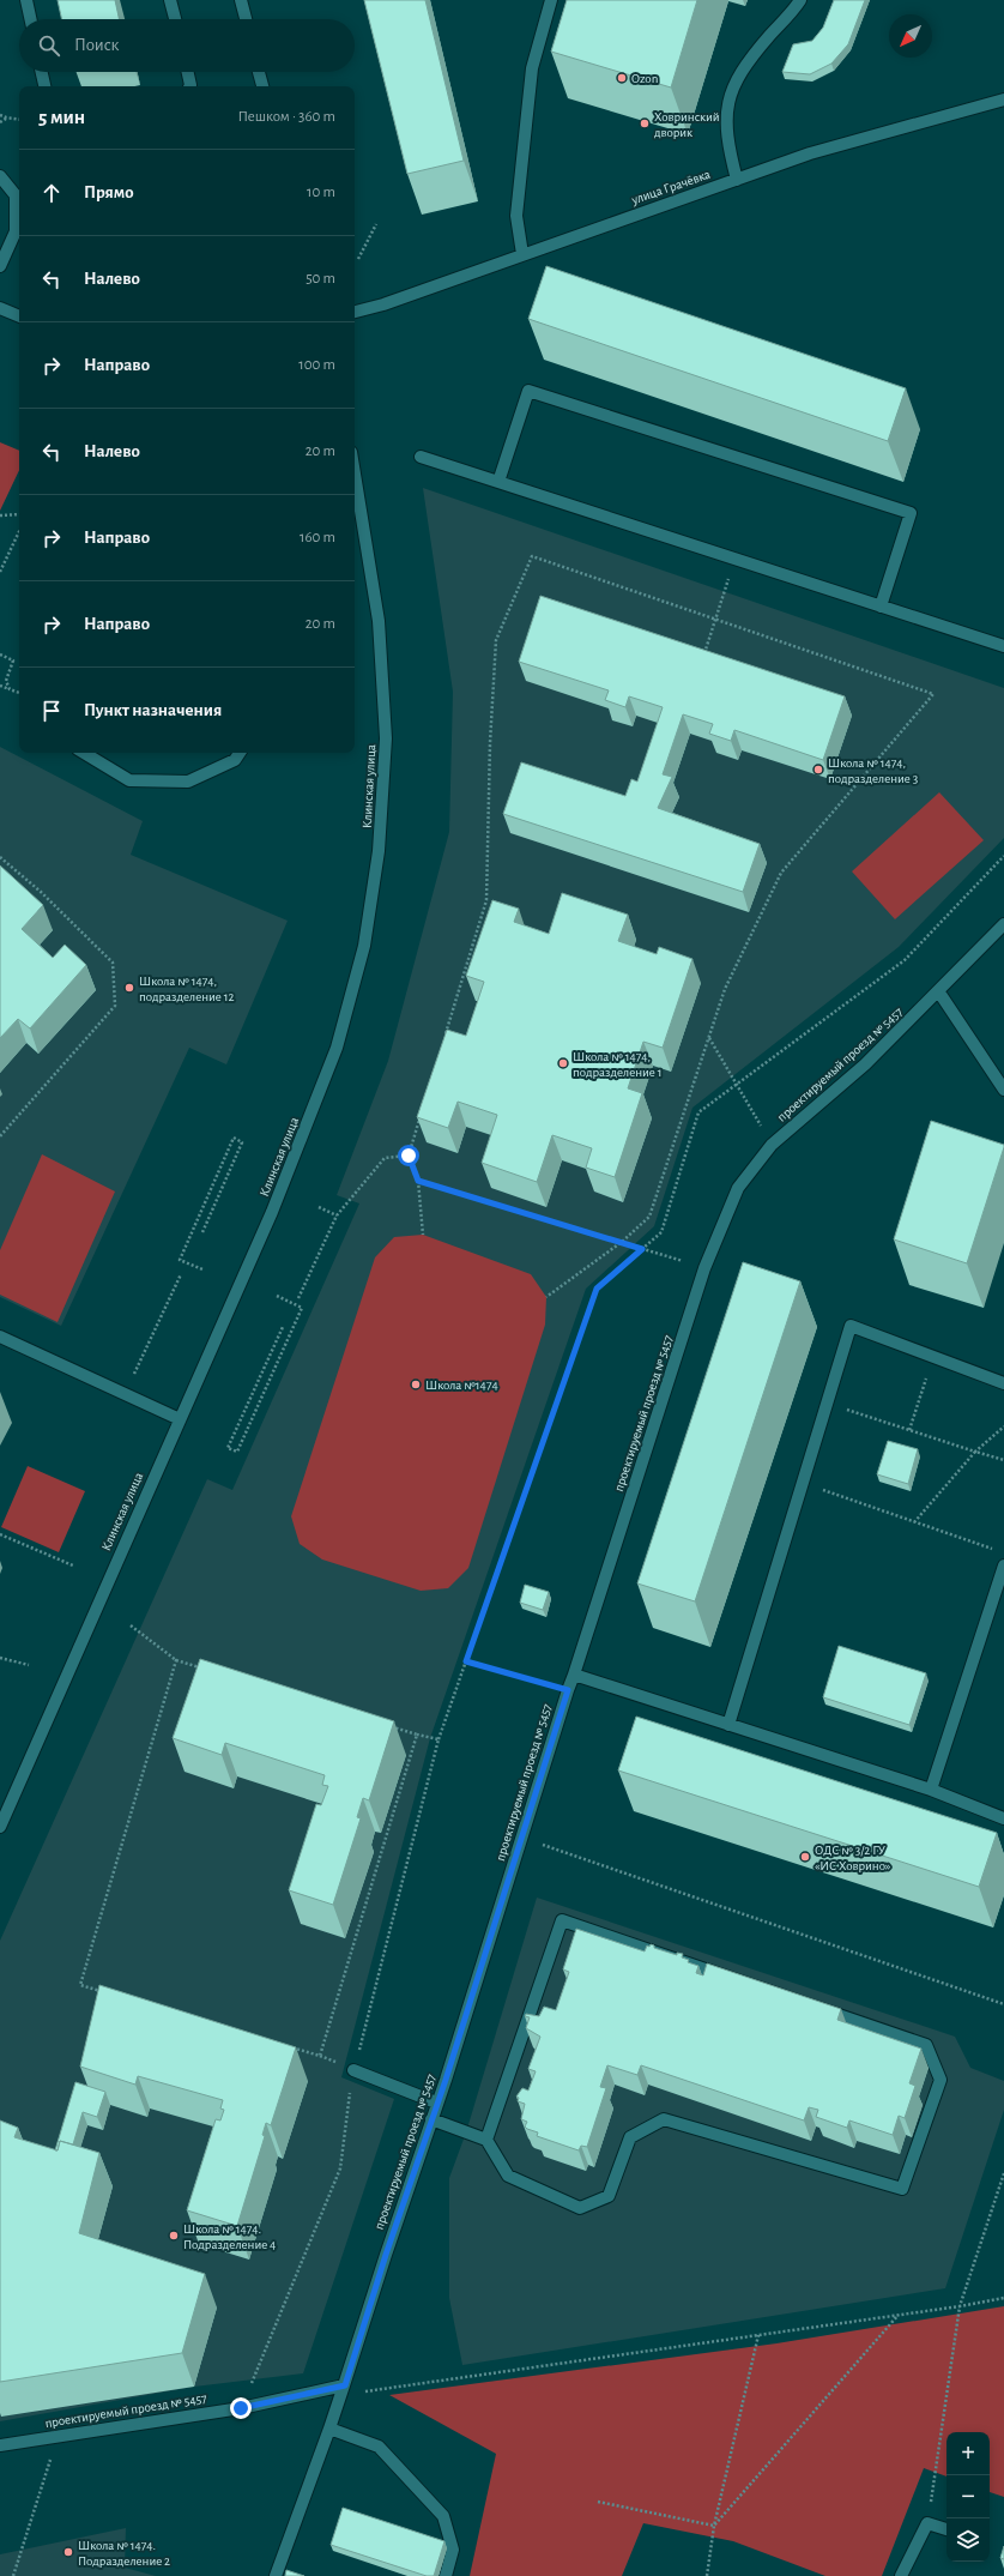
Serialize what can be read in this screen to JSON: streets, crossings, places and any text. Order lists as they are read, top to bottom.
{
  "streets": {
    "street": ["улица Грачёвка", "Клинская улица", "проектируемый проезд № 5457"]
  },
  "places": [
    "Ozon",
    "Ховринский дворик",
    "Школа № 1474, подразделение 3",
    "Школа № 1474, подразделение 12",
    "Школа № 1474, подразделение 1",
    "Школа №1474",
    "ОДС № 3/2 ГУ «ИС Ховрино»",
    "Школа № 1474. Подразделение 4",
    "Школа № 1474. Подразделение 2"
  ],
  "north": "bottom left",
  "page": {
    "search": "Поиск",
    "heading": ["5 мин", "Пешком · 360 m"],
    "list": [
      ["Прямо", "10 m"],
      ["Налево", "50 m"],
      ["Направо", "100 m"],
      ["Налево", "20 m"],
      ["Направо", "160 m"],
      ["Направо", "20 m"],
      "Пункт назначения"
    ],
    "map_buttons": ["+", "−"]
  }
}
